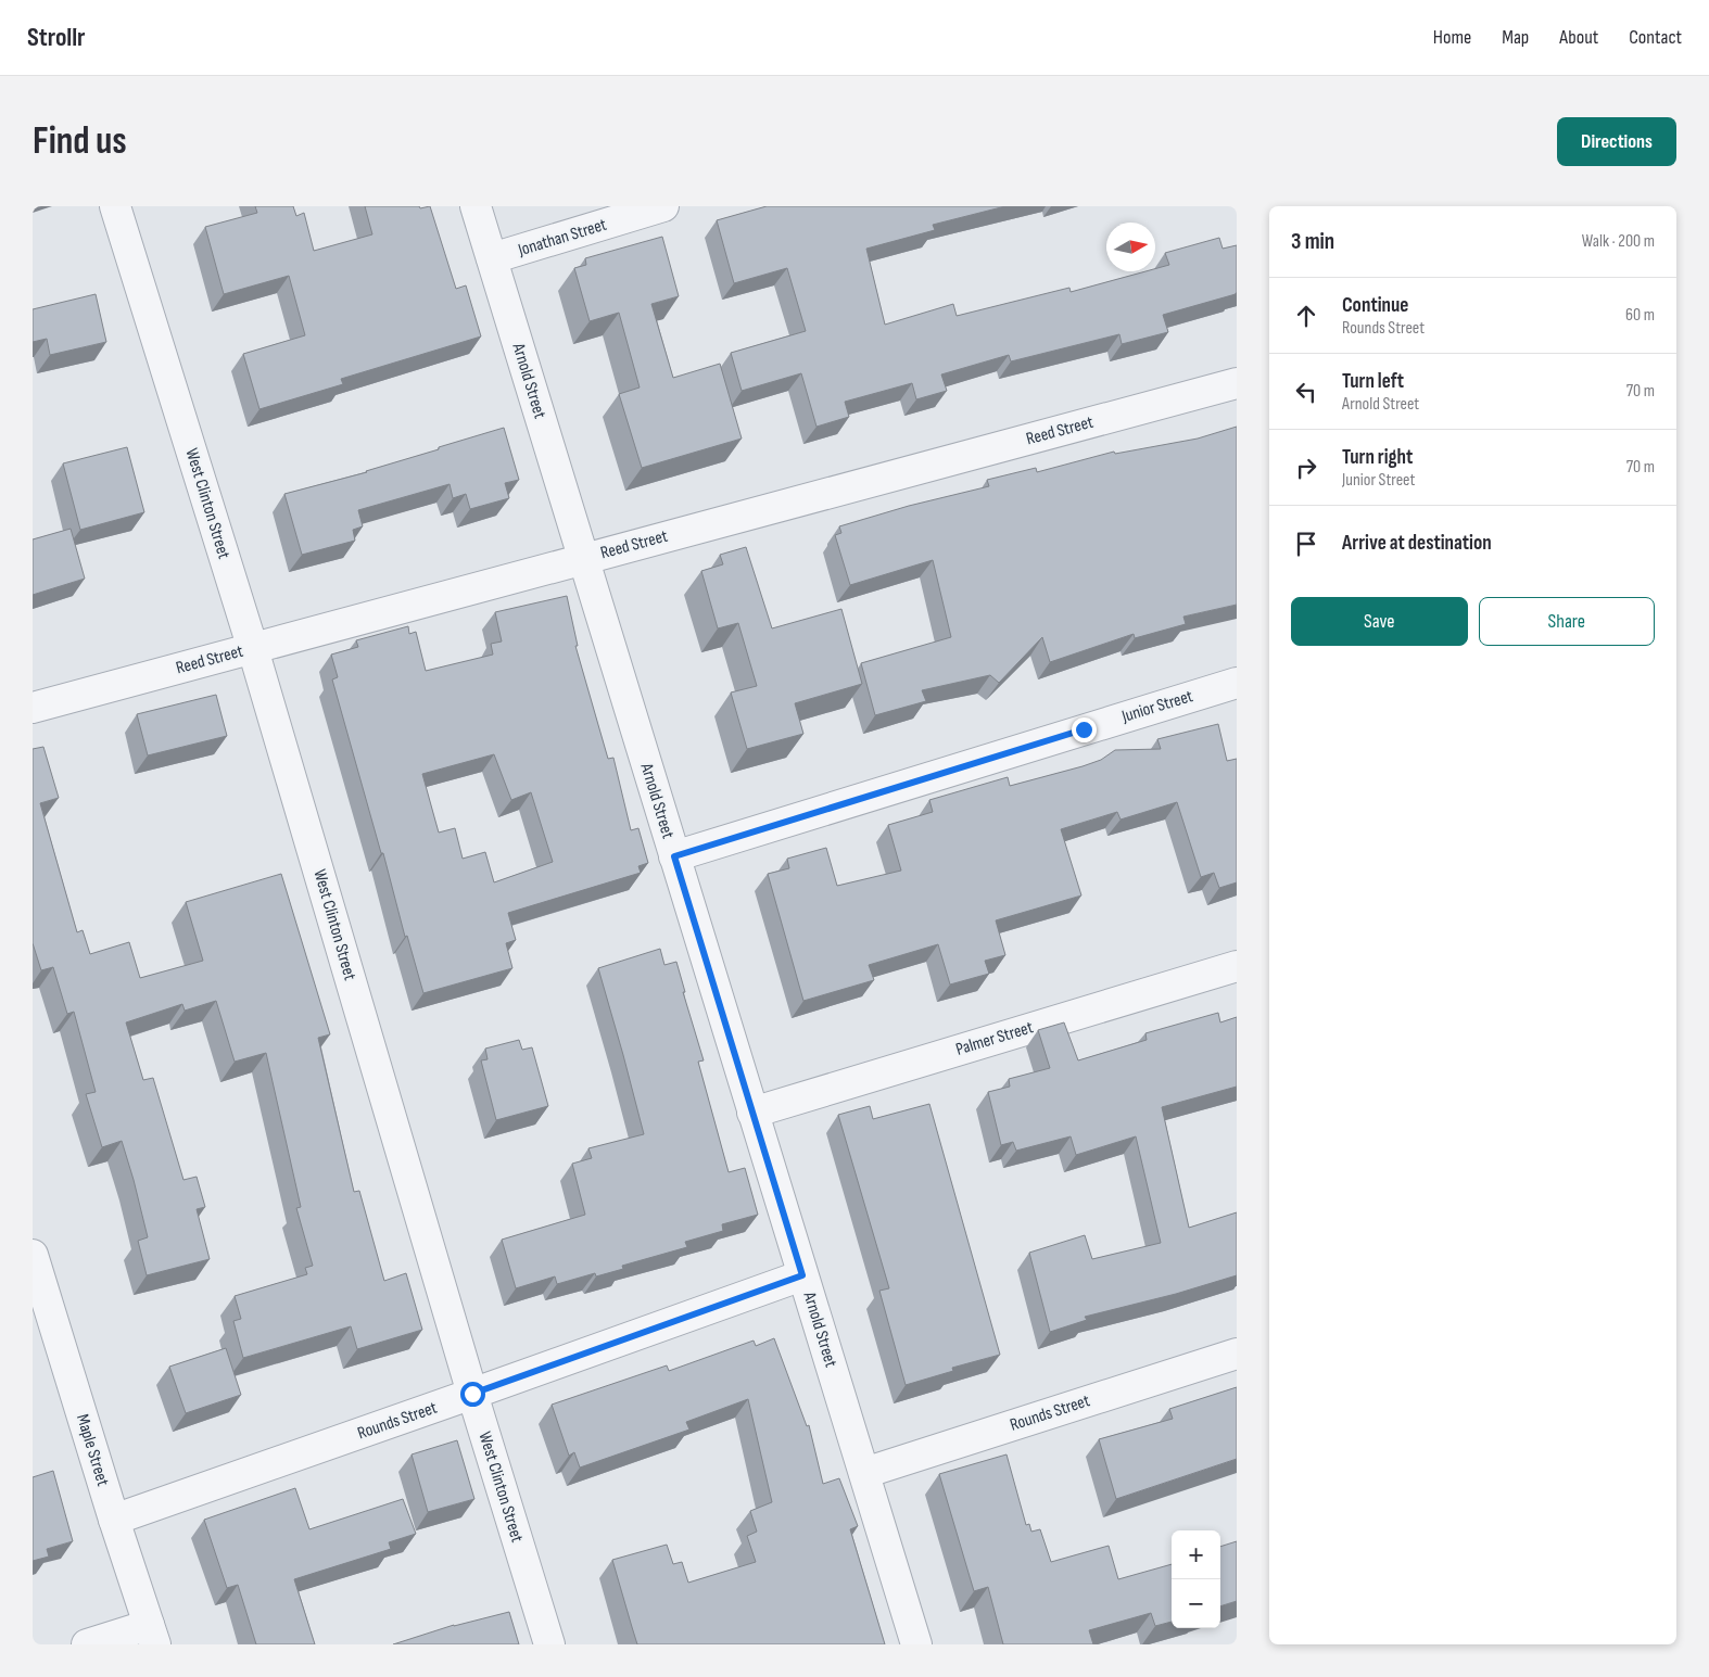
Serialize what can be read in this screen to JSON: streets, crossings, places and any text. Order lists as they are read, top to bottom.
{
  "streets": {
    "street": [
      "Jonathan Street",
      "Arnold Street",
      "Reed Street",
      "West Clinton Street",
      "Junior Street",
      "Palmer Street",
      "Rounds Street",
      "Maple Street"
    ]
  },
  "crossings": [
    ["Jonathan Street", "Arnold Street"],
    ["Arnold Street", "Reed Street"],
    ["Arnold Street", "Junior Street"],
    ["Arnold Street", "Palmer Street"],
    ["Arnold Street", "Rounds Street"],
    ["Reed Street", "West Clinton Street"],
    ["West Clinton Street", "Rounds Street"],
    ["Rounds Street", "Maple Street"]
  ],
  "north": "right",
  "page": {
    "header": "Strollr",
    "nav": [
      "Home",
      "Map",
      "About",
      "Contact"
    ],
    "buttons": [
      "Directions",
      ["Save", "Share"]
    ],
    "title": "Find us",
    "heading": ["3 min", "Walk · 200 m"],
    "list": [
      ["Continue", "Rounds Street", "60 m"],
      ["Turn left", "Arnold Street", "70 m"],
      ["Turn right", "Junior Street", "70 m"],
      "Arrive at destination"
    ],
    "map_buttons": ["+", "−"]
  }
}
